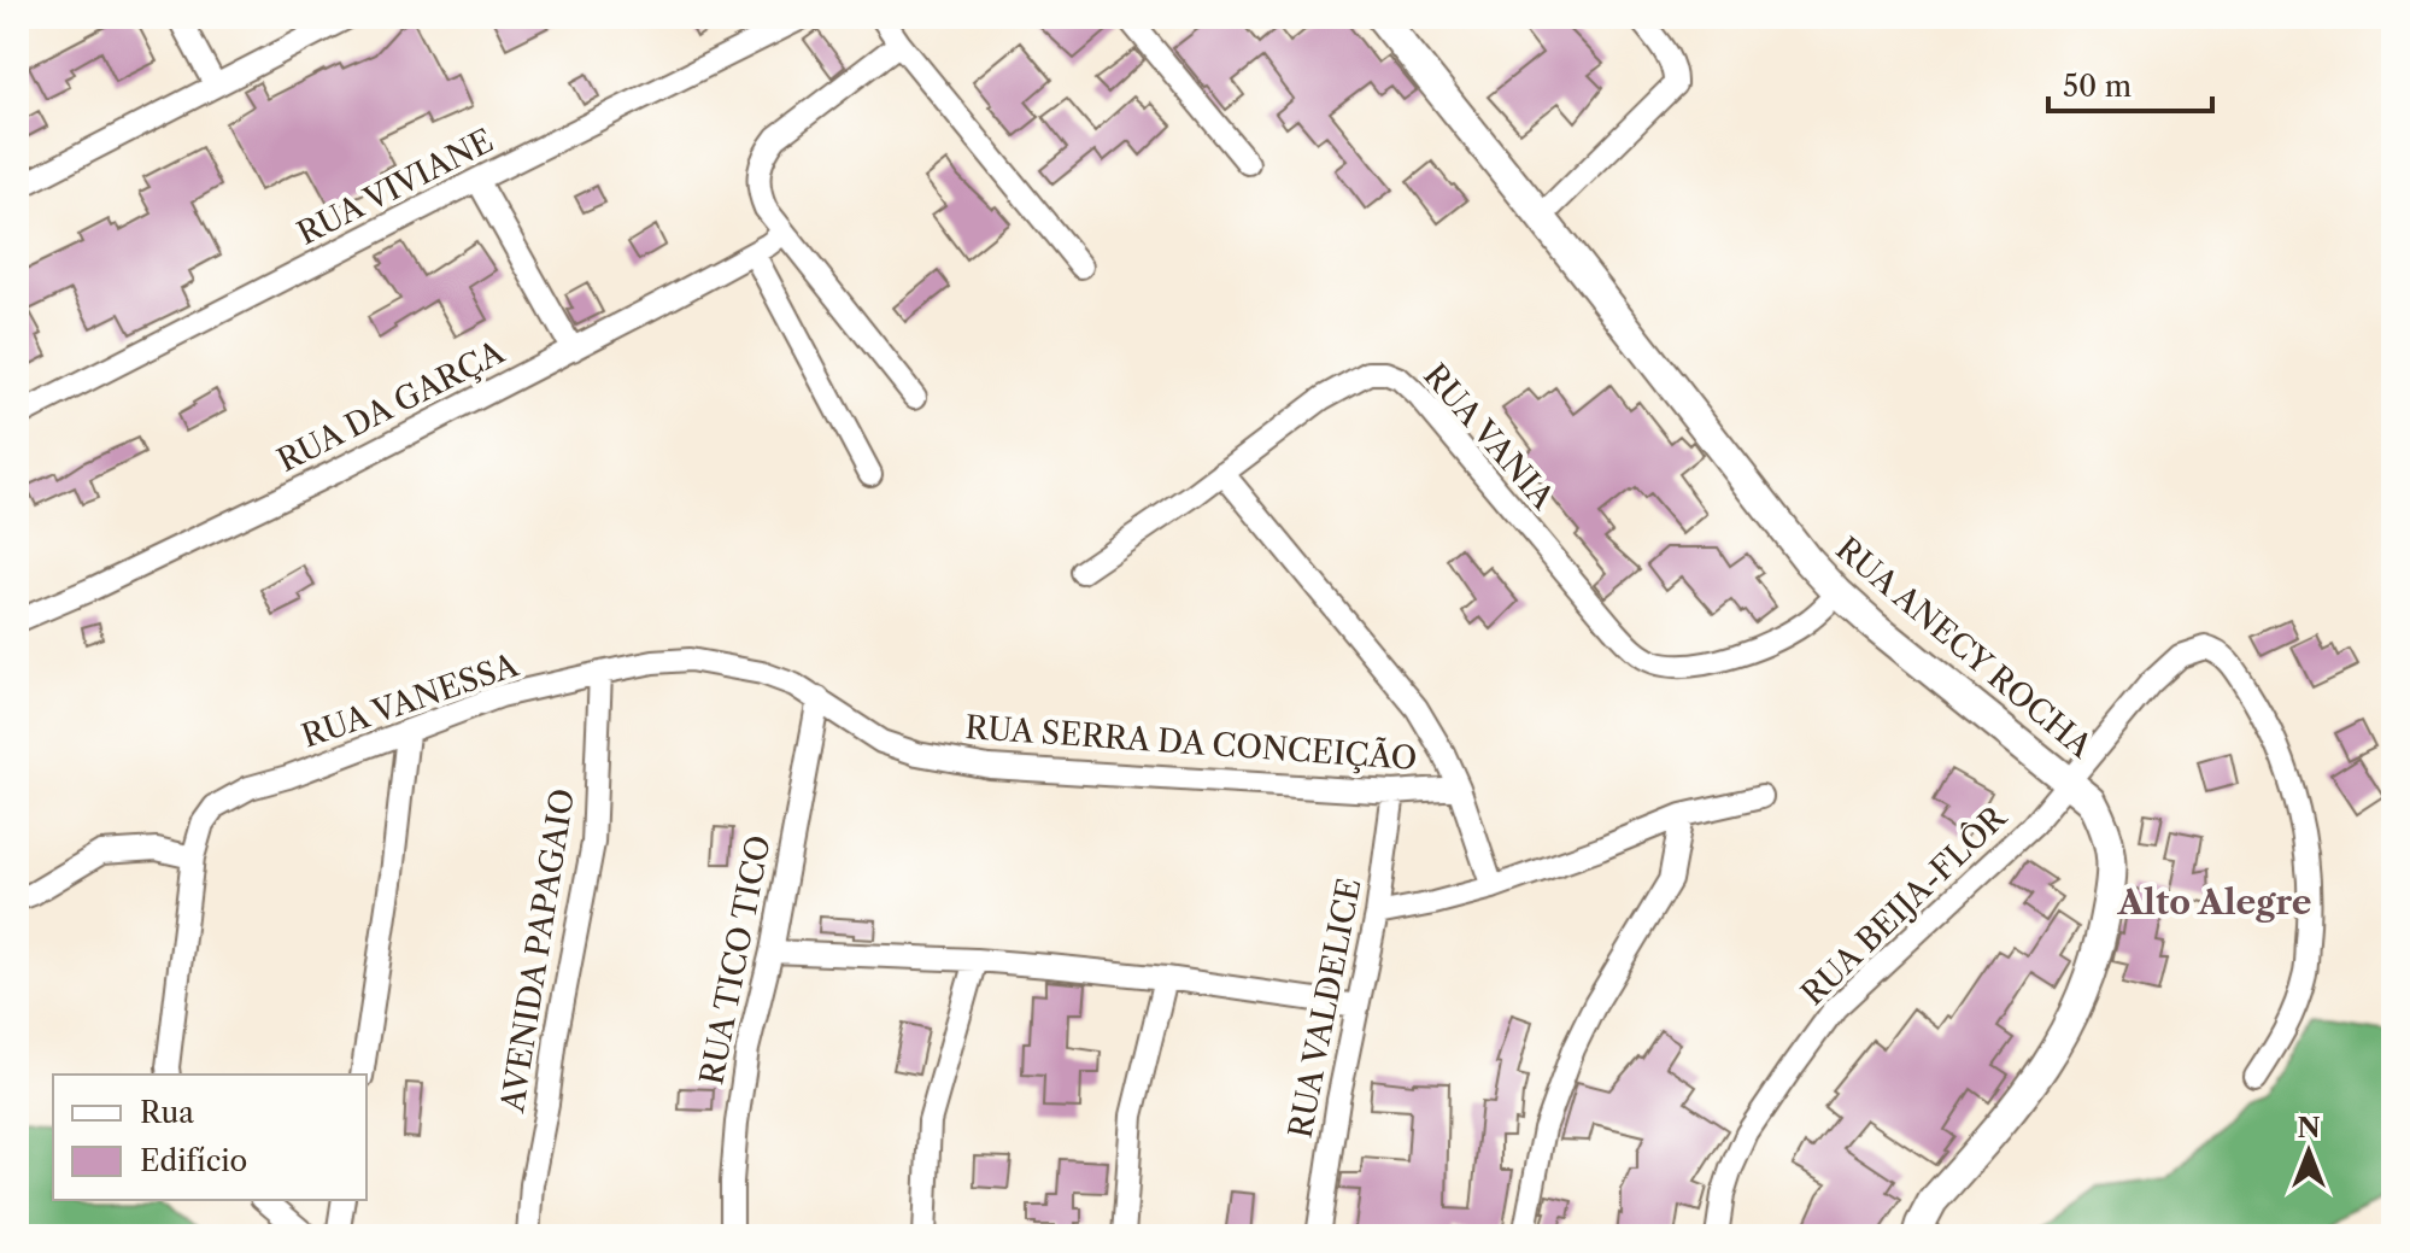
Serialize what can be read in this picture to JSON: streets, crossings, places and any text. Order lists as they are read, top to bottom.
{
  "streets": {
    "street": [
      "RUA VIVIANE",
      "RUA DA GARÇA",
      "RUA VANIA",
      "RUA ANECY ROCHA",
      "RUA VANESSA",
      "RUA SERRA DA CONCEIÇÃO",
      "RUA BEIJA-FLÔR",
      "AVENIDA PAPAGAIO",
      "RUA TICO TICO",
      "RUA VALDELICE"
    ]
  },
  "crossings": [
    ["RUA VANIA", "RUA ANECY ROCHA"],
    ["RUA ANECY ROCHA", "RUA BEIJA-FLÔR"],
    ["RUA VANESSA", "RUA SERRA DA CONCEIÇÃO"],
    ["RUA VANESSA", "AVENIDA PAPAGAIO"],
    ["RUA VANESSA", "RUA TICO TICO"],
    ["RUA SERRA DA CONCEIÇÃO", "RUA TICO TICO"],
    ["RUA SERRA DA CONCEIÇÃO", "RUA VALDELICE"]
  ],
  "districts": ["Alto Alegre"],
  "legend": ["Rua", "Edifício"],
  "scale_bar": "50 m",
  "north": "top"
}
